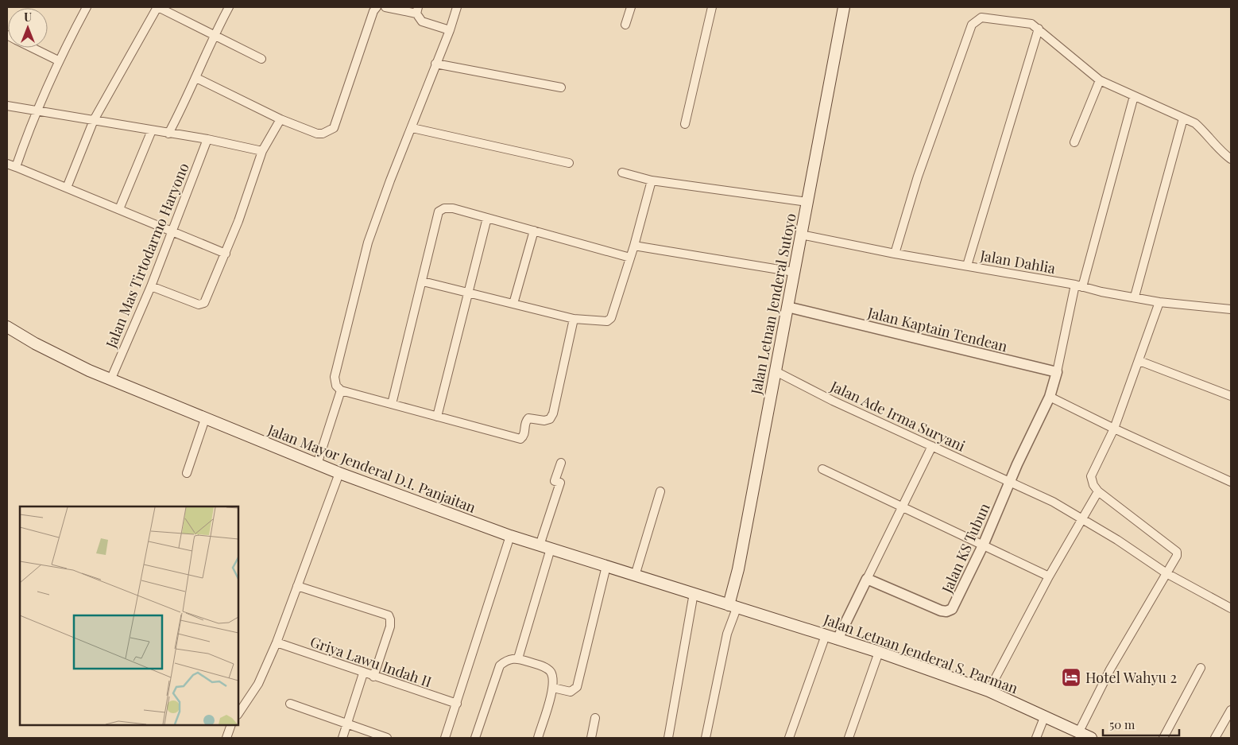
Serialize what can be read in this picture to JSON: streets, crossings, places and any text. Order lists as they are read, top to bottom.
{
  "streets": {
    "main road": ["Jalan Letnan Jenderal Sutoyo", "Jalan Mayor Jenderal D.I. Panjaitan", "Jalan Letnan Jenderal S. Parman"],
    "street": [
      "Jalan Mas Tirtodarmo Haryono",
      "Jalan Dahlia",
      "Jalan Kaptain Tendean",
      "Jalan Ade Irma Suryani",
      "Jalan KS Tubun",
      "Griya Lawu Indah II"
    ]
  },
  "crossings": [
    ["Jalan Mas Tirtodarmo Haryono", "Jalan Mayor Jenderal D.I. Panjaitan"],
    ["Jalan Dahlia", "Jalan Letnan Jenderal Sutoyo"],
    ["Jalan Letnan Jenderal Sutoyo", "Jalan Kaptain Tendean"],
    ["Jalan Letnan Jenderal Sutoyo", "Jalan Ade Irma Suryani"],
    ["Jalan Letnan Jenderal Sutoyo", "Jalan Mayor Jenderal D.I. Panjaitan"],
    ["Jalan Letnan Jenderal Sutoyo", "Jalan Letnan Jenderal S. Parman"],
    ["Jalan Ade Irma Suryani", "Jalan KS Tubun"],
    ["Jalan Mayor Jenderal D.I. Panjaitan", "Jalan Letnan Jenderal S. Parman"]
  ],
  "places": {
    "hotel": ["Hotel Wahyu 2"]
  },
  "scale_bar": "50 m",
  "north": "top"
}
